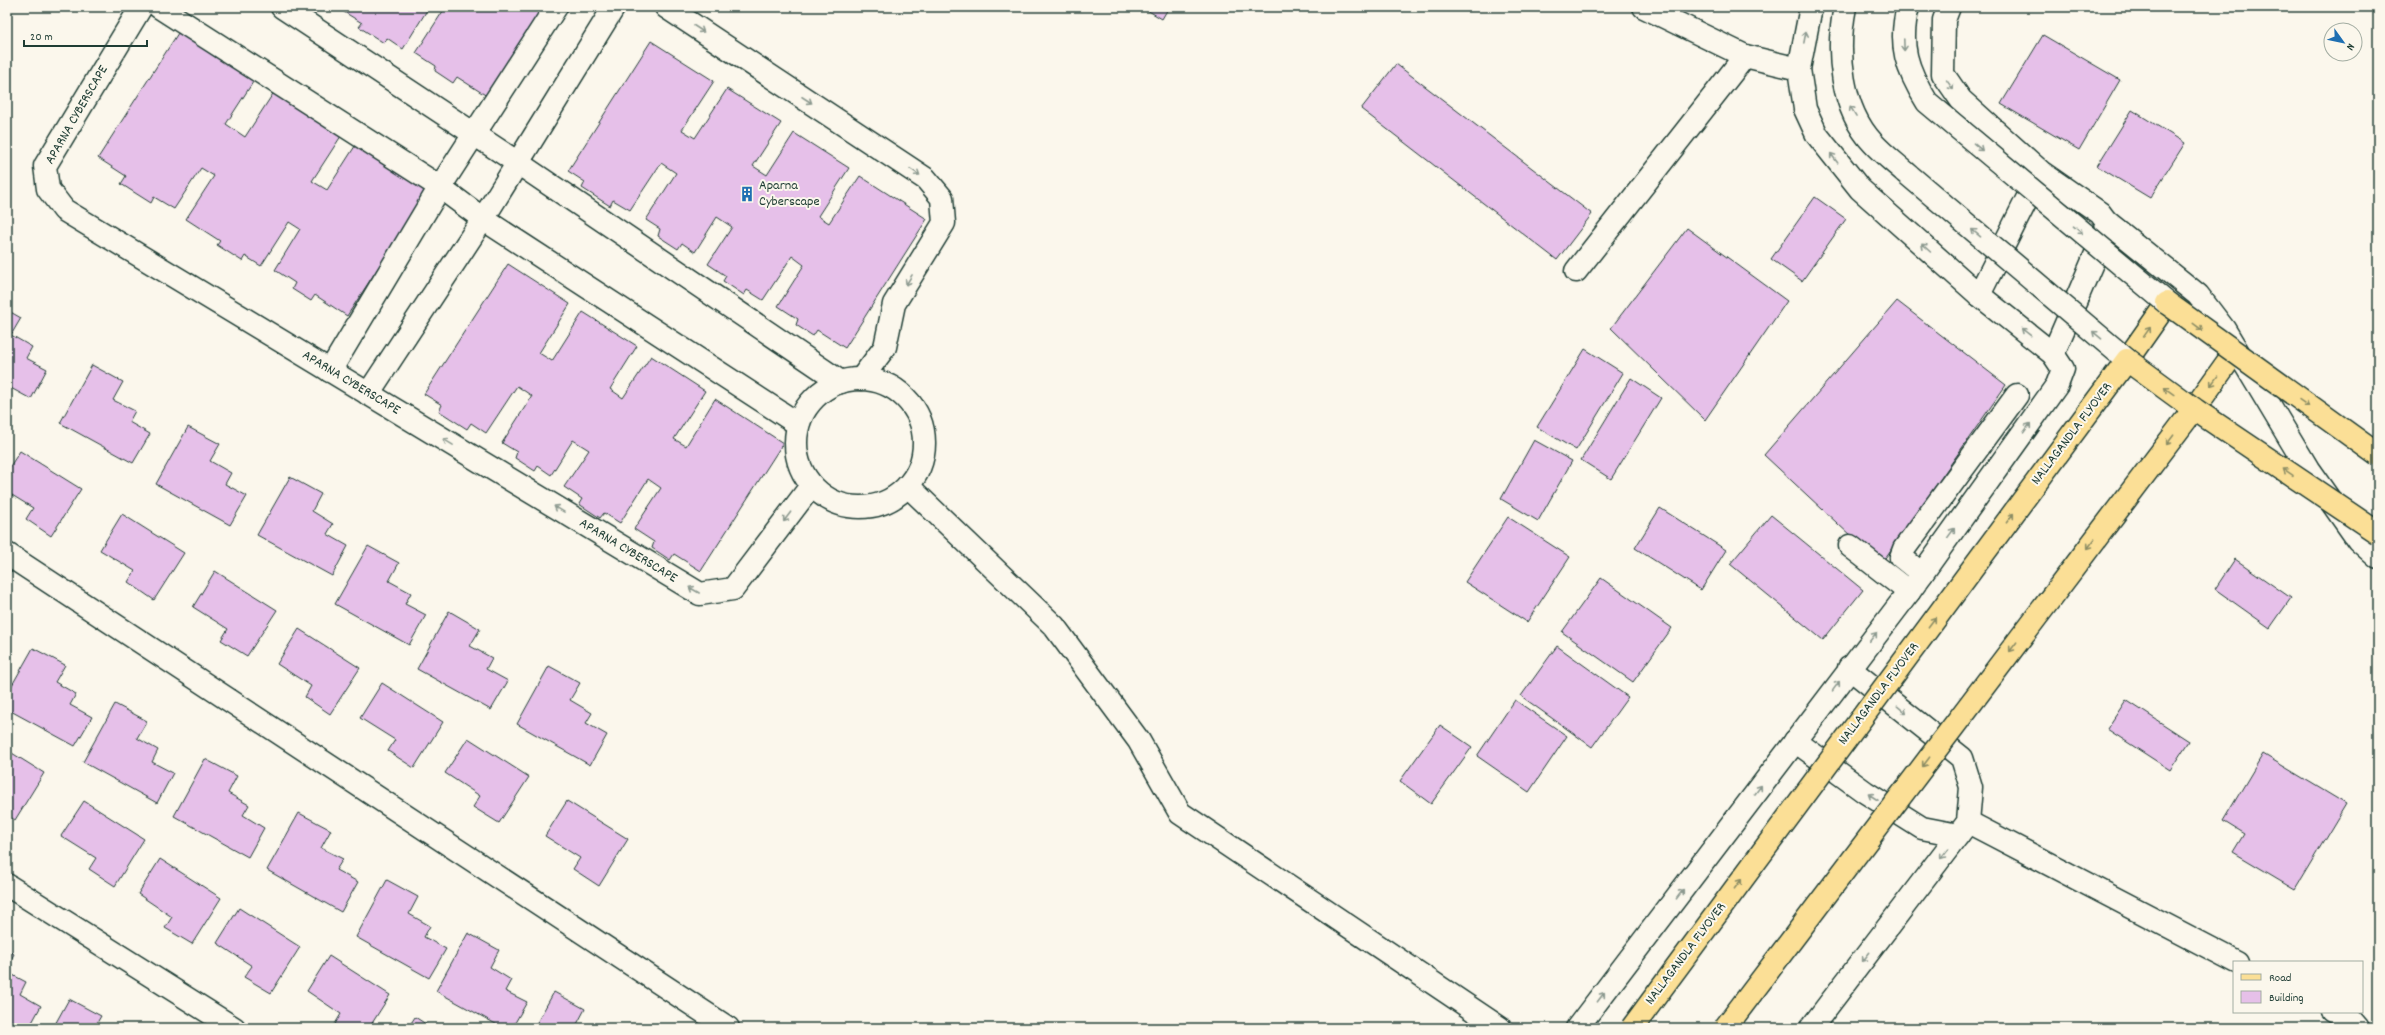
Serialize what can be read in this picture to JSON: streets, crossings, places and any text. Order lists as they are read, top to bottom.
{
  "streets": {
    "main road": ["NALLAGANDLA FLYOVER"],
    "street": ["APARNA CYBERSCAPE"]
  },
  "one_way": ["APARNA CYBERSCAPE"],
  "places": {
    "building": ["Aparna Cyberscape"]
  },
  "legend": ["Road", "Building"],
  "scale_bar": "20 m",
  "north": "bottom right"
}
